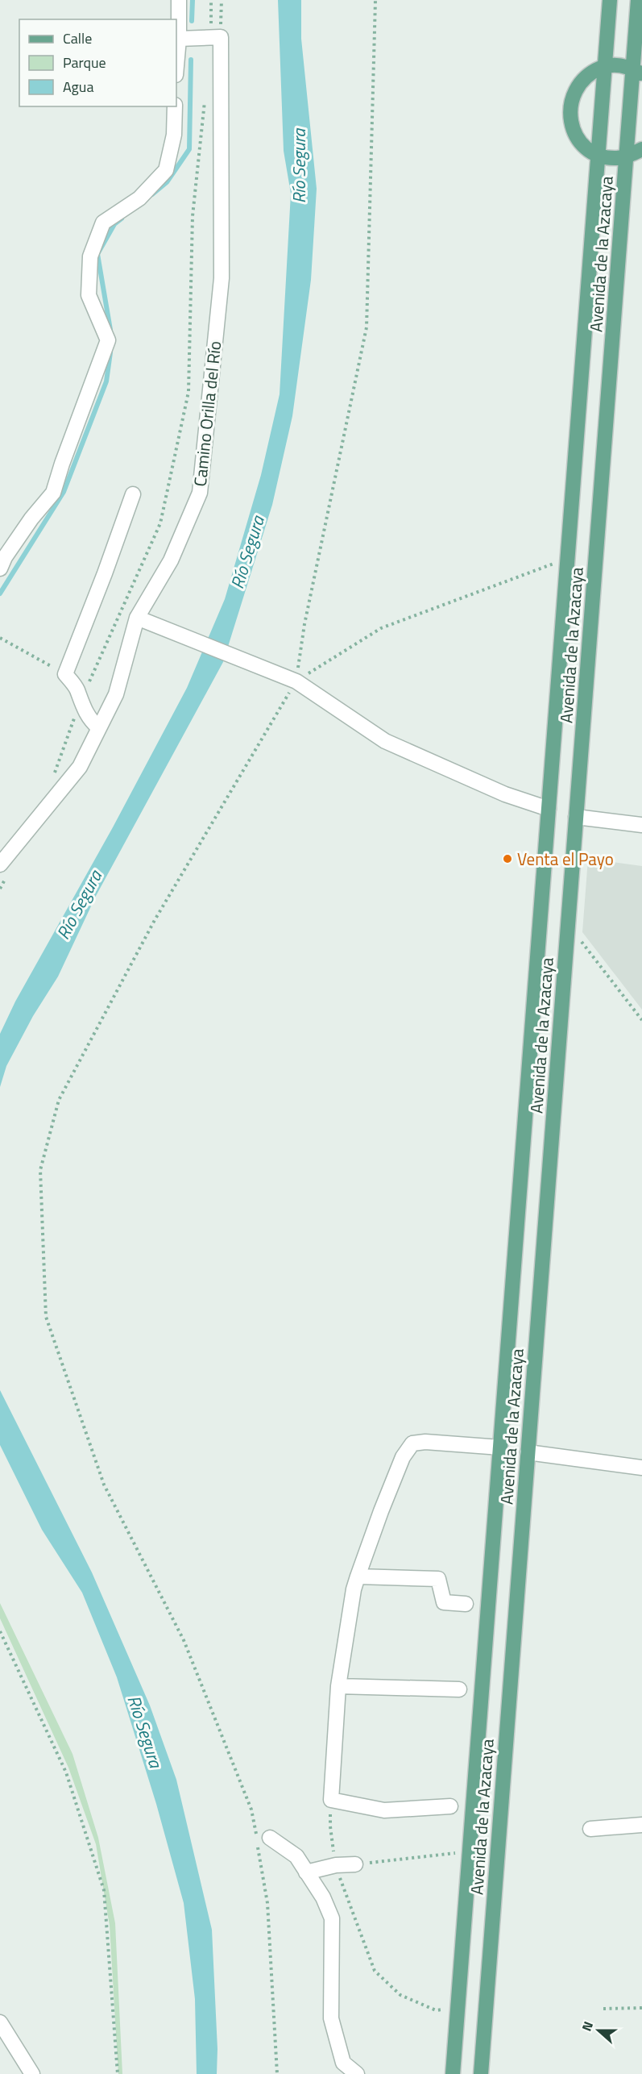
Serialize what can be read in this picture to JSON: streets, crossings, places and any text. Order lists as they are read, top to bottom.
{
  "streets": {
    "main road": ["Avenida de la Azacaya"],
    "street": ["Camino Orilla del Río"]
  },
  "water": ["Río Segura"],
  "places": ["Venta el Payo"],
  "legend": ["Calle", "Parque", "Agua"],
  "north": "left"
}
